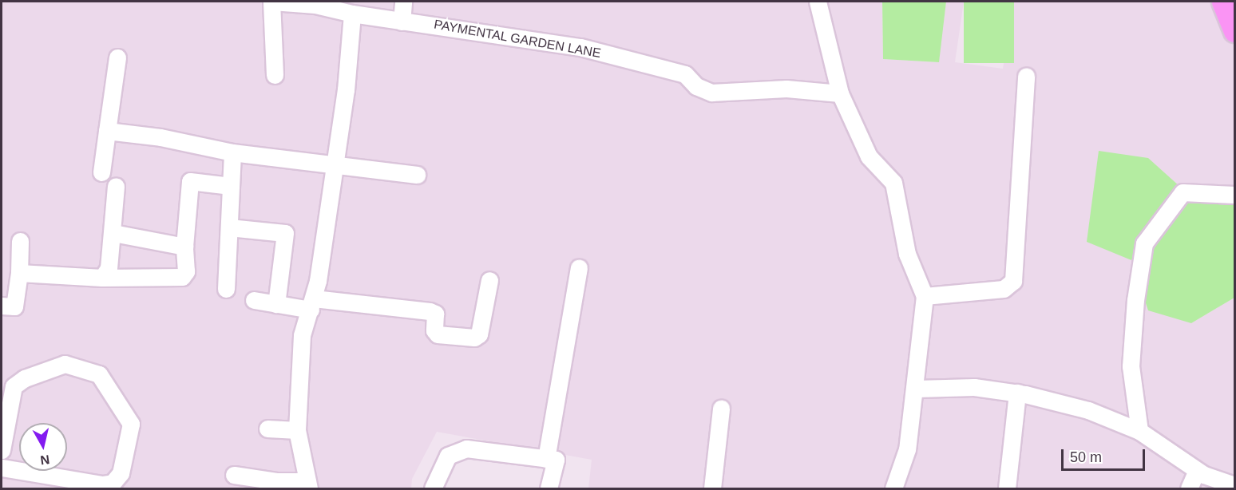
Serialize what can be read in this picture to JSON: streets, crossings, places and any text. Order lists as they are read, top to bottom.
{
  "streets": {
    "street": ["PAYMENTAL GARDEN LANE"]
  },
  "scale_bar": "50 m",
  "north": "bottom"
}
